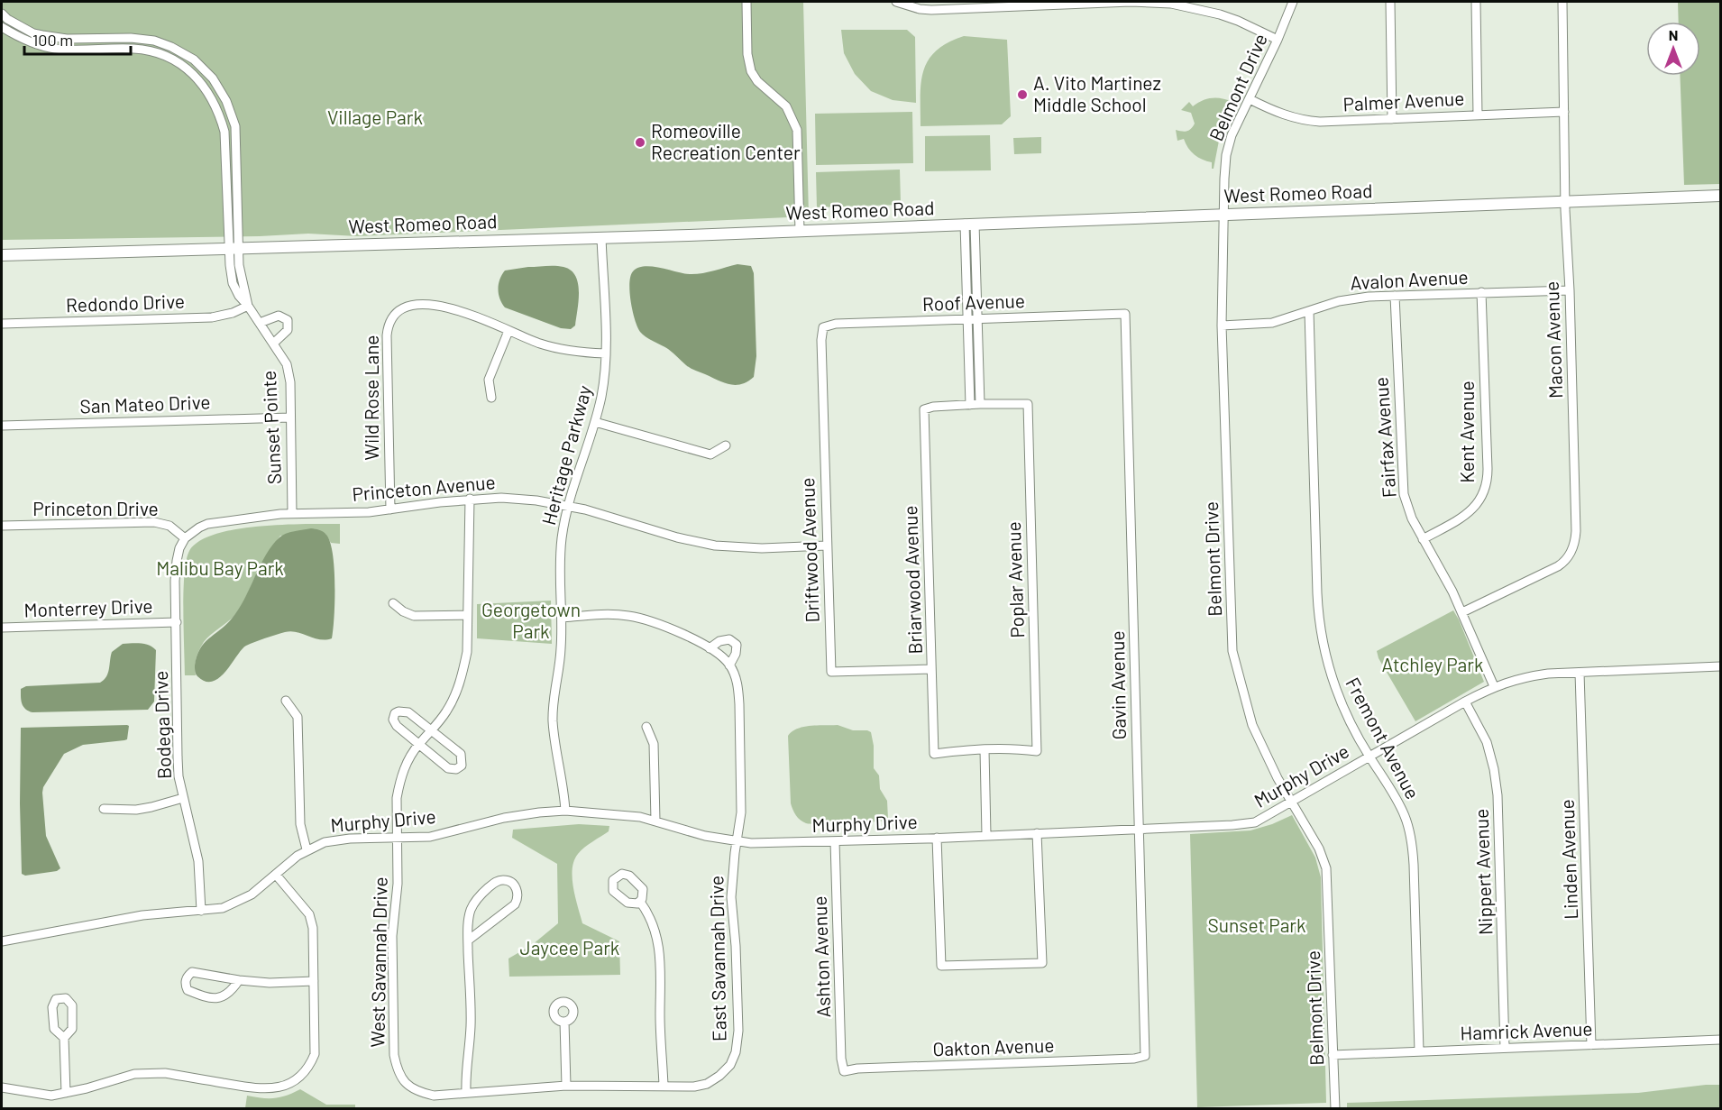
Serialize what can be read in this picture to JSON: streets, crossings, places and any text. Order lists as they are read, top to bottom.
{
  "streets": {
    "main road": ["West Romeo Road"],
    "street": [
      "Belmont Drive",
      "Palmer Avenue",
      "Avalon Avenue",
      "Roof Avenue",
      "Redondo Drive",
      "Macon Avenue",
      "Wild Rose Lane",
      "San Mateo Drive",
      "Sunset Pointe",
      "Kent Avenue",
      "Fairfax Avenue",
      "Heritage Parkway",
      "Princeton Avenue",
      "Princeton Drive",
      "Driftwood Avenue",
      "Briarwood Avenue",
      "Poplar Avenue",
      "Monterrey Drive",
      "Gavin Avenue",
      "Bodega Drive",
      "Fremont Avenue",
      "Murphy Drive",
      "Linden Avenue",
      "Nippert Avenue",
      "Ashton Avenue",
      "East Savannah Drive",
      "West Savannah Drive",
      "Hamrick Avenue",
      "Oakton Avenue"
    ]
  },
  "crossings": [
    ["Belmont Drive", "Palmer Avenue"],
    ["Belmont Drive", "West Romeo Road"],
    ["Belmont Drive", "Avalon Avenue"],
    ["Belmont Drive", "Murphy Drive"],
    ["Belmont Drive", "Hamrick Avenue"],
    ["Palmer Avenue", "Macon Avenue"],
    ["West Romeo Road", "Macon Avenue"],
    ["West Romeo Road", "Sunset Pointe"],
    ["West Romeo Road", "Heritage Parkway"],
    ["Avalon Avenue", "Macon Avenue"],
    ["Avalon Avenue", "Kent Avenue"],
    ["Avalon Avenue", "Fairfax Avenue"],
    ["Avalon Avenue", "Fremont Avenue"],
    ["Roof Avenue", "Driftwood Avenue"],
    ["Roof Avenue", "Gavin Avenue"],
    ["Redondo Drive", "Sunset Pointe"],
    ["Macon Avenue", "Fairfax Avenue"],
    ["Wild Rose Lane", "Heritage Parkway"],
    ["Wild Rose Lane", "Princeton Avenue"],
    ["San Mateo Drive", "Sunset Pointe"],
    ["Sunset Pointe", "Princeton Avenue"],
    ["Kent Avenue", "Fairfax Avenue"],
    ["Fairfax Avenue", "Murphy Drive"],
    ["Heritage Parkway", "Princeton Avenue"],
    ["Heritage Parkway", "Murphy Drive"],
    ["Princeton Avenue", "Princeton Drive"],
    ["Princeton Avenue", "Driftwood Avenue"],
    ["Princeton Avenue", "Bodega Drive"],
    ["Princeton Avenue", "West Savannah Drive"],
    ["Princeton Drive", "Bodega Drive"],
    ["Driftwood Avenue", "Briarwood Avenue"],
    ["Briarwood Avenue", "Poplar Avenue"],
    ["Monterrey Drive", "Bodega Drive"],
    ["Gavin Avenue", "Murphy Drive"],
    ["Gavin Avenue", "Oakton Avenue"],
    ["Bodega Drive", "Murphy Drive"],
    ["Fremont Avenue", "Murphy Drive"],
    ["Fremont Avenue", "Hamrick Avenue"],
    ["Murphy Drive", "Linden Avenue"],
    ["Murphy Drive", "Nippert Avenue"],
    ["Murphy Drive", "Ashton Avenue"],
    ["Murphy Drive", "East Savannah Drive"],
    ["Murphy Drive", "West Savannah Drive"],
    ["Linden Avenue", "Hamrick Avenue"],
    ["Nippert Avenue", "Hamrick Avenue"],
    ["Ashton Avenue", "Oakton Avenue"],
    ["East Savannah Drive", "West Savannah Drive"]
  ],
  "parks": [
    "Village Park",
    "Malibu Bay Park",
    "Georgetown Park",
    "Atchley Park",
    "Sunset Park",
    "Jaycee Park"
  ],
  "places": ["A. Vito Martinez Middle School", "Romeoville Recreation Center"],
  "scale_bar": "100 m",
  "north": "top"
}
